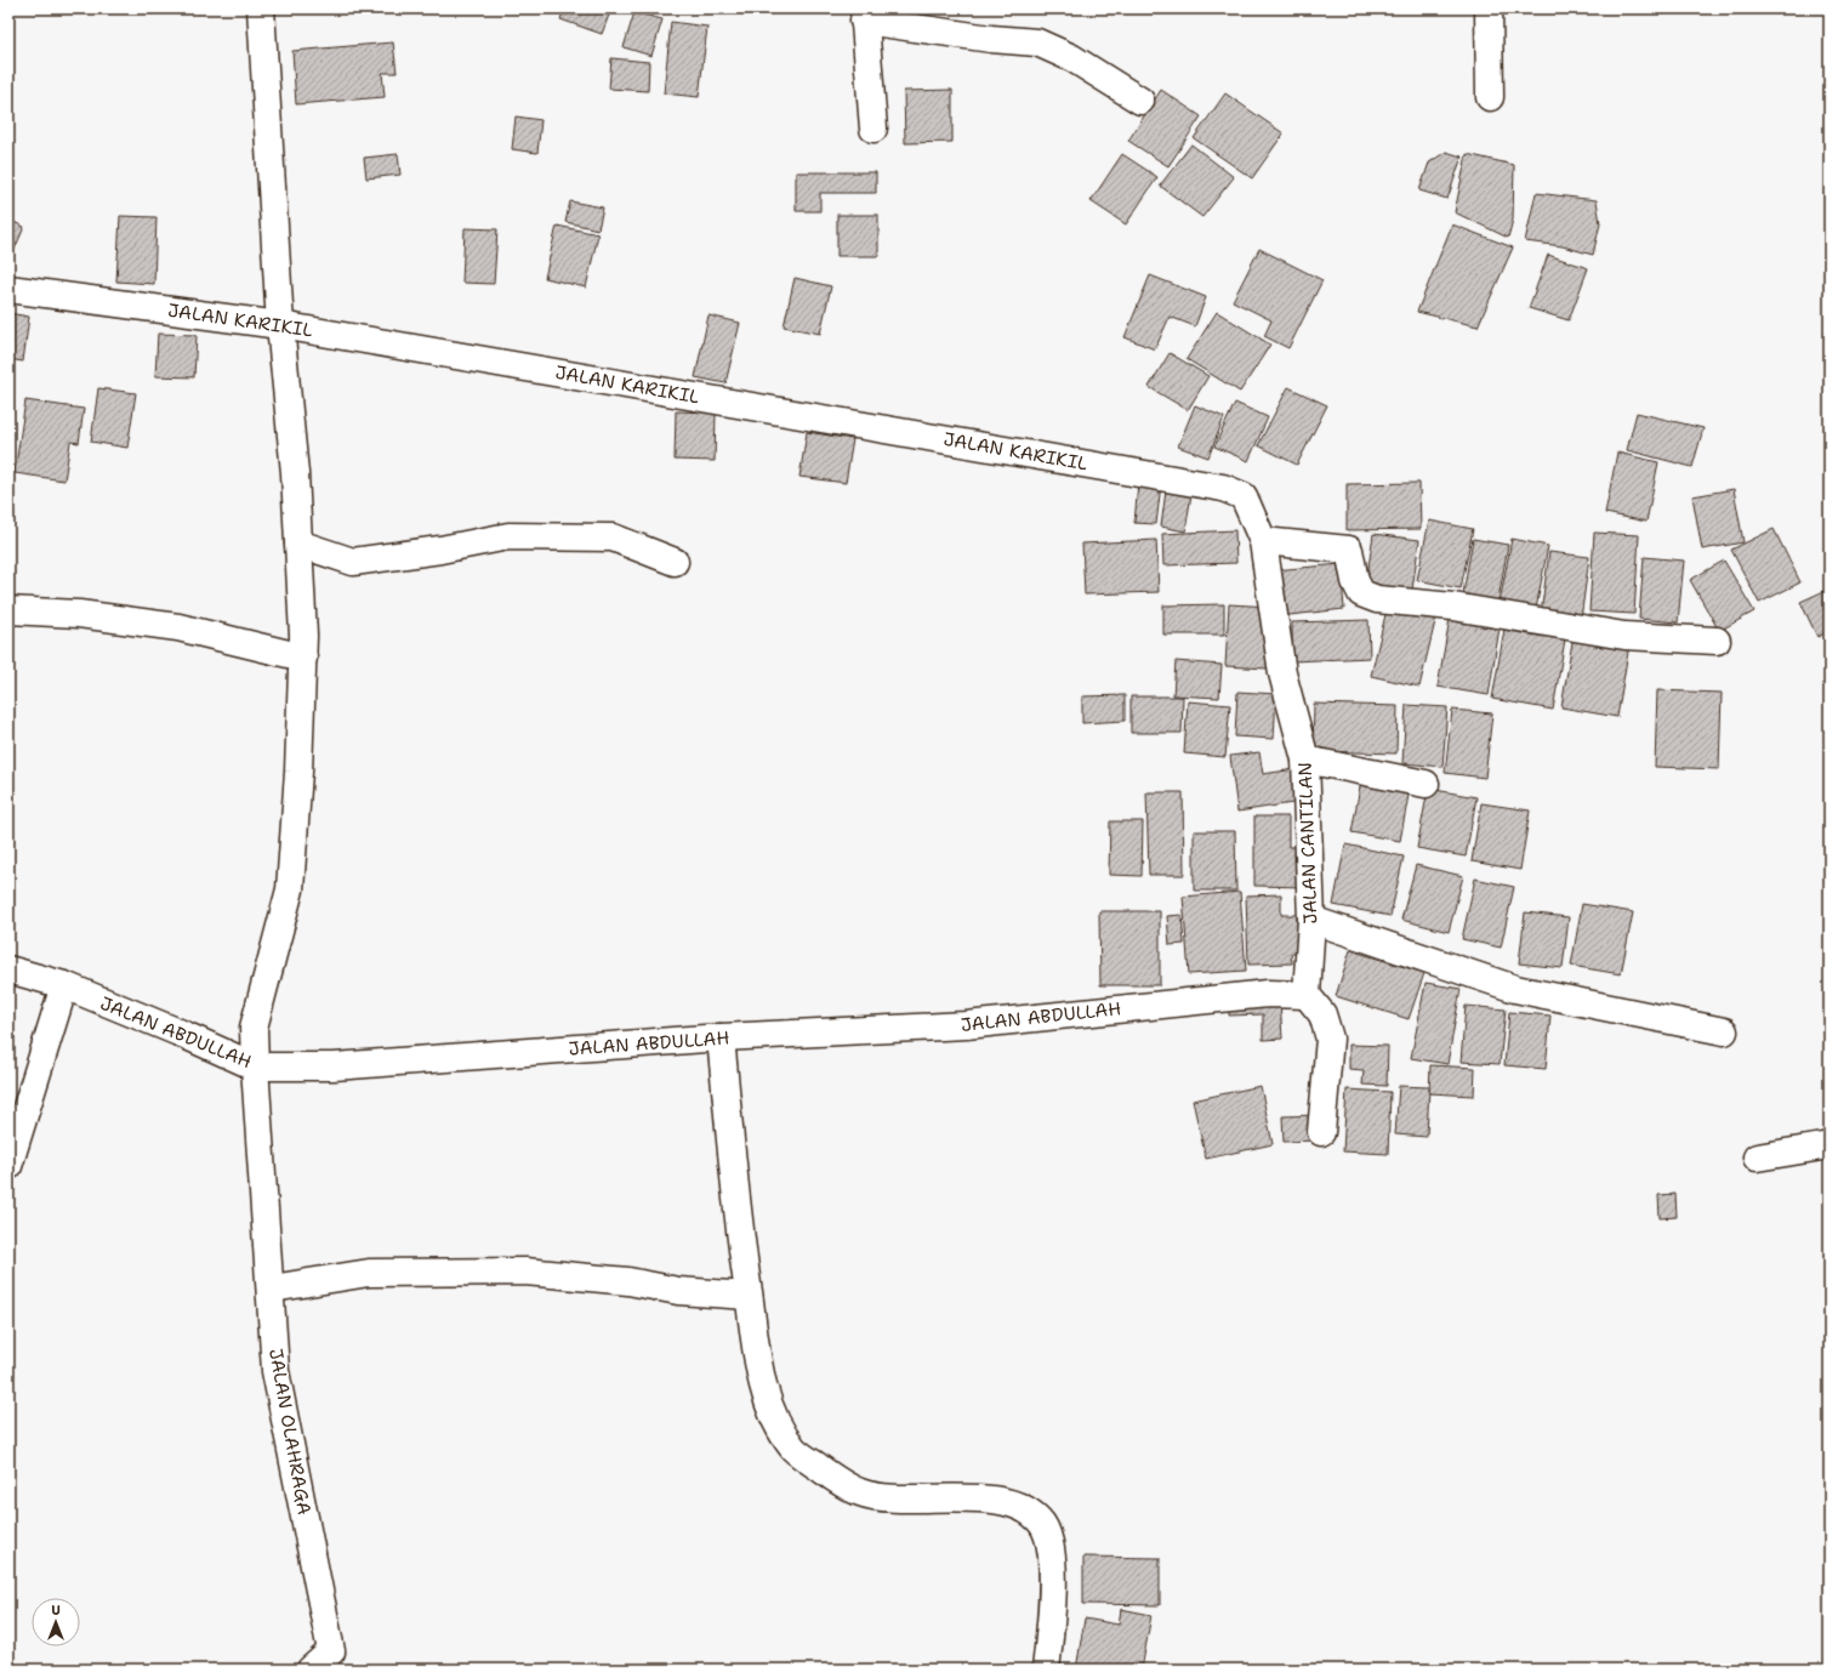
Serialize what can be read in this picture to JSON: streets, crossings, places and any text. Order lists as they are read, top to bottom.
{
  "streets": {
    "street": [
      "JALAN KARIKIL",
      "JALAN CANTILAN",
      "JALAN ABDULLAH",
      "JALAN OLAHRAGA"
    ]
  },
  "crossings": [
    ["JALAN KARIKIL", "JALAN CANTILAN"],
    ["JALAN KARIKIL", "JALAN OLAHRAGA"],
    ["JALAN CANTILAN", "JALAN ABDULLAH"],
    ["JALAN ABDULLAH", "JALAN OLAHRAGA"]
  ],
  "north": "top"
}
